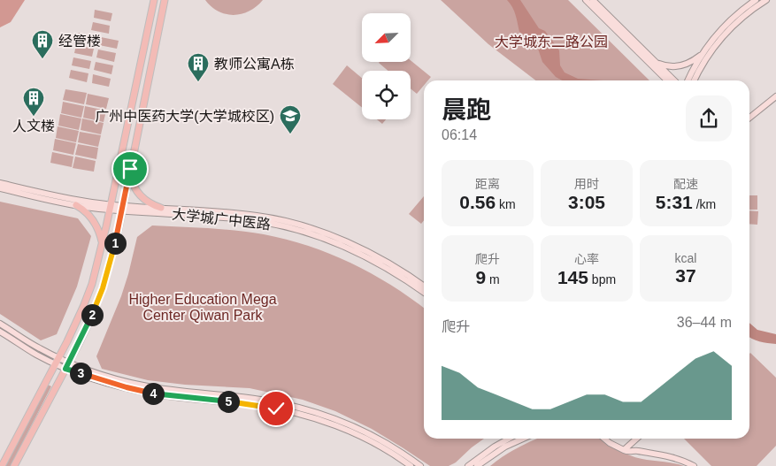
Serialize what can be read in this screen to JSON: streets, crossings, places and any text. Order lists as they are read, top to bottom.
{
  "streets": {
    "main road": ["大学城广中医路"]
  },
  "parks": ["大学城东二路公园", "Higher Education Mega Center Qiwan Park"],
  "places": {
    "building": ["经管楼", "教师公寓A栋", "人文楼"],
    "school or university": ["广州中医药大学(大学城校区)"]
  },
  "north": "bottom left",
  "page": {
    "heading": ["晨跑", "06:14"],
    "stats": [
      ["距离", "0.56 km"],
      ["用时", "3:05"],
      ["配速", "5:31 /km"],
      ["爬升", "9 m"],
      ["心率", "145 bpm"],
      ["kcal", "37"]
    ],
    "pins": [
      "1",
      "2",
      "3",
      "4",
      "5"
    ],
    "chart": ["爬升", "36–44 m"]
  }
}
